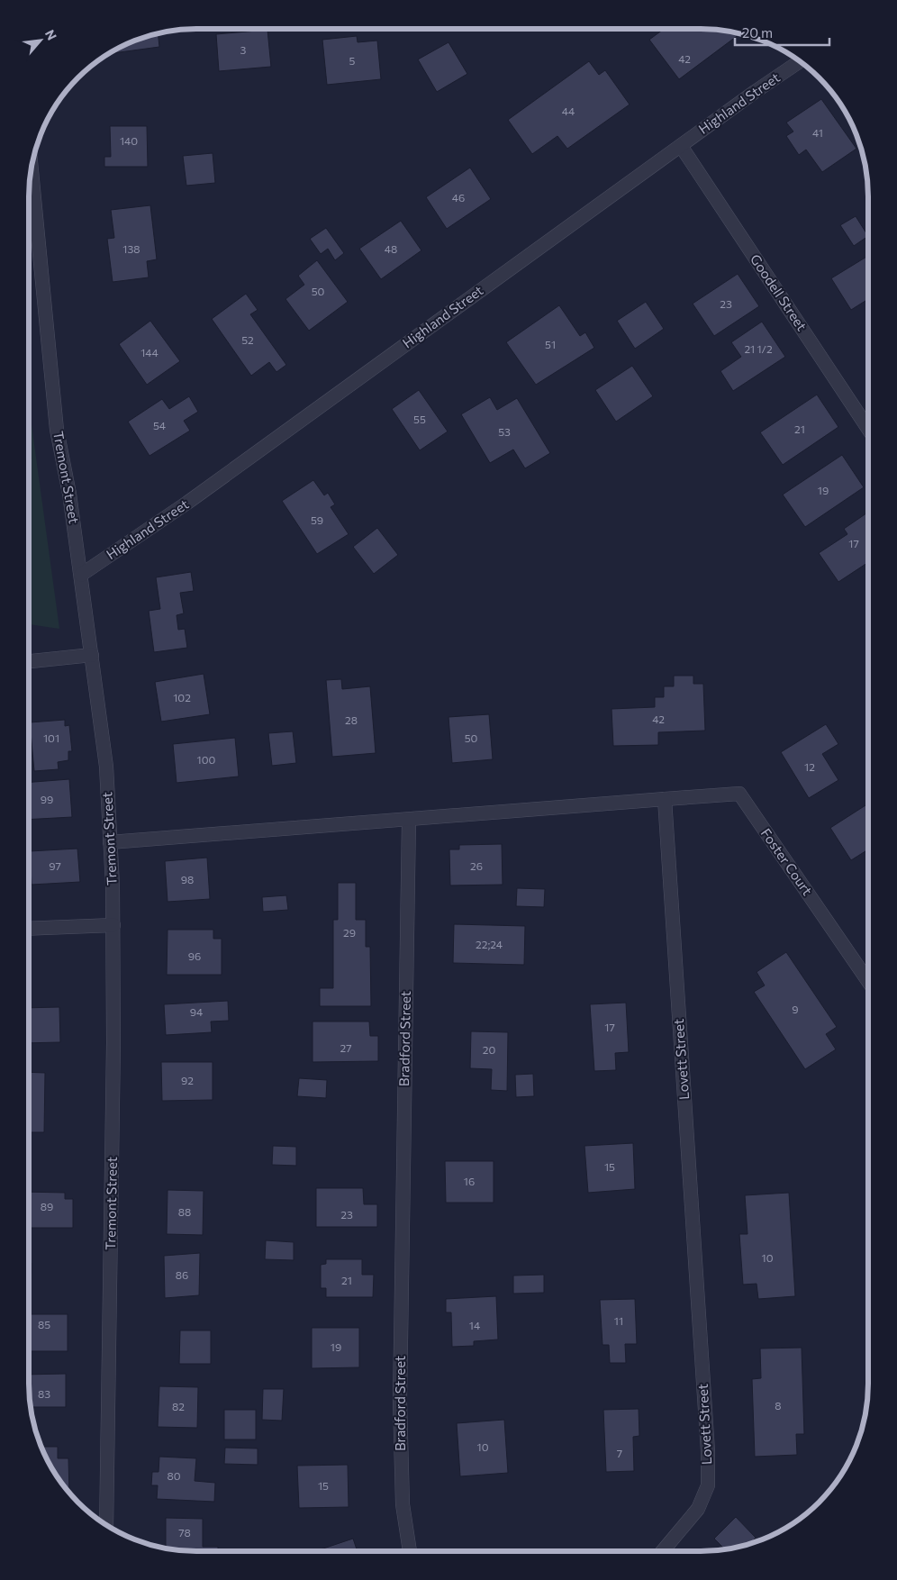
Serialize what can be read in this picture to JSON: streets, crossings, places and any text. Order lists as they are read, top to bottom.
{
  "streets": {
    "street": [
      "Highland Street",
      "Goodell Street",
      "Tremont Street",
      "Foster Court",
      "Bradford Street",
      "Lovett Street"
    ]
  },
  "crossings": [
    ["Highland Street", "Goodell Street"],
    ["Highland Street", "Tremont Street"],
    ["Foster Court", "Lovett Street"]
  ],
  "house_numbers": [
    "3",
    "42",
    "5",
    "44",
    "41",
    "140",
    "46",
    "138",
    "48",
    "50",
    "23",
    "52",
    "51",
    "21 1/2",
    "144",
    "55",
    "54",
    "21",
    "53",
    "19",
    "59",
    "17",
    "102",
    "42",
    "28",
    "101",
    "50",
    "100",
    "12",
    "99",
    "97",
    "26",
    "98",
    "29",
    "22;24",
    "96",
    "9",
    "94",
    "17",
    "27",
    "20",
    "92",
    "15",
    "16",
    "89",
    "88",
    "23",
    "10",
    "86",
    "21",
    "11",
    "85",
    "14",
    "19",
    "83",
    "8",
    "82",
    "10",
    "7",
    "80",
    "15",
    "78"
  ],
  "scale_bar": "20 m",
  "north": "top right"
}
